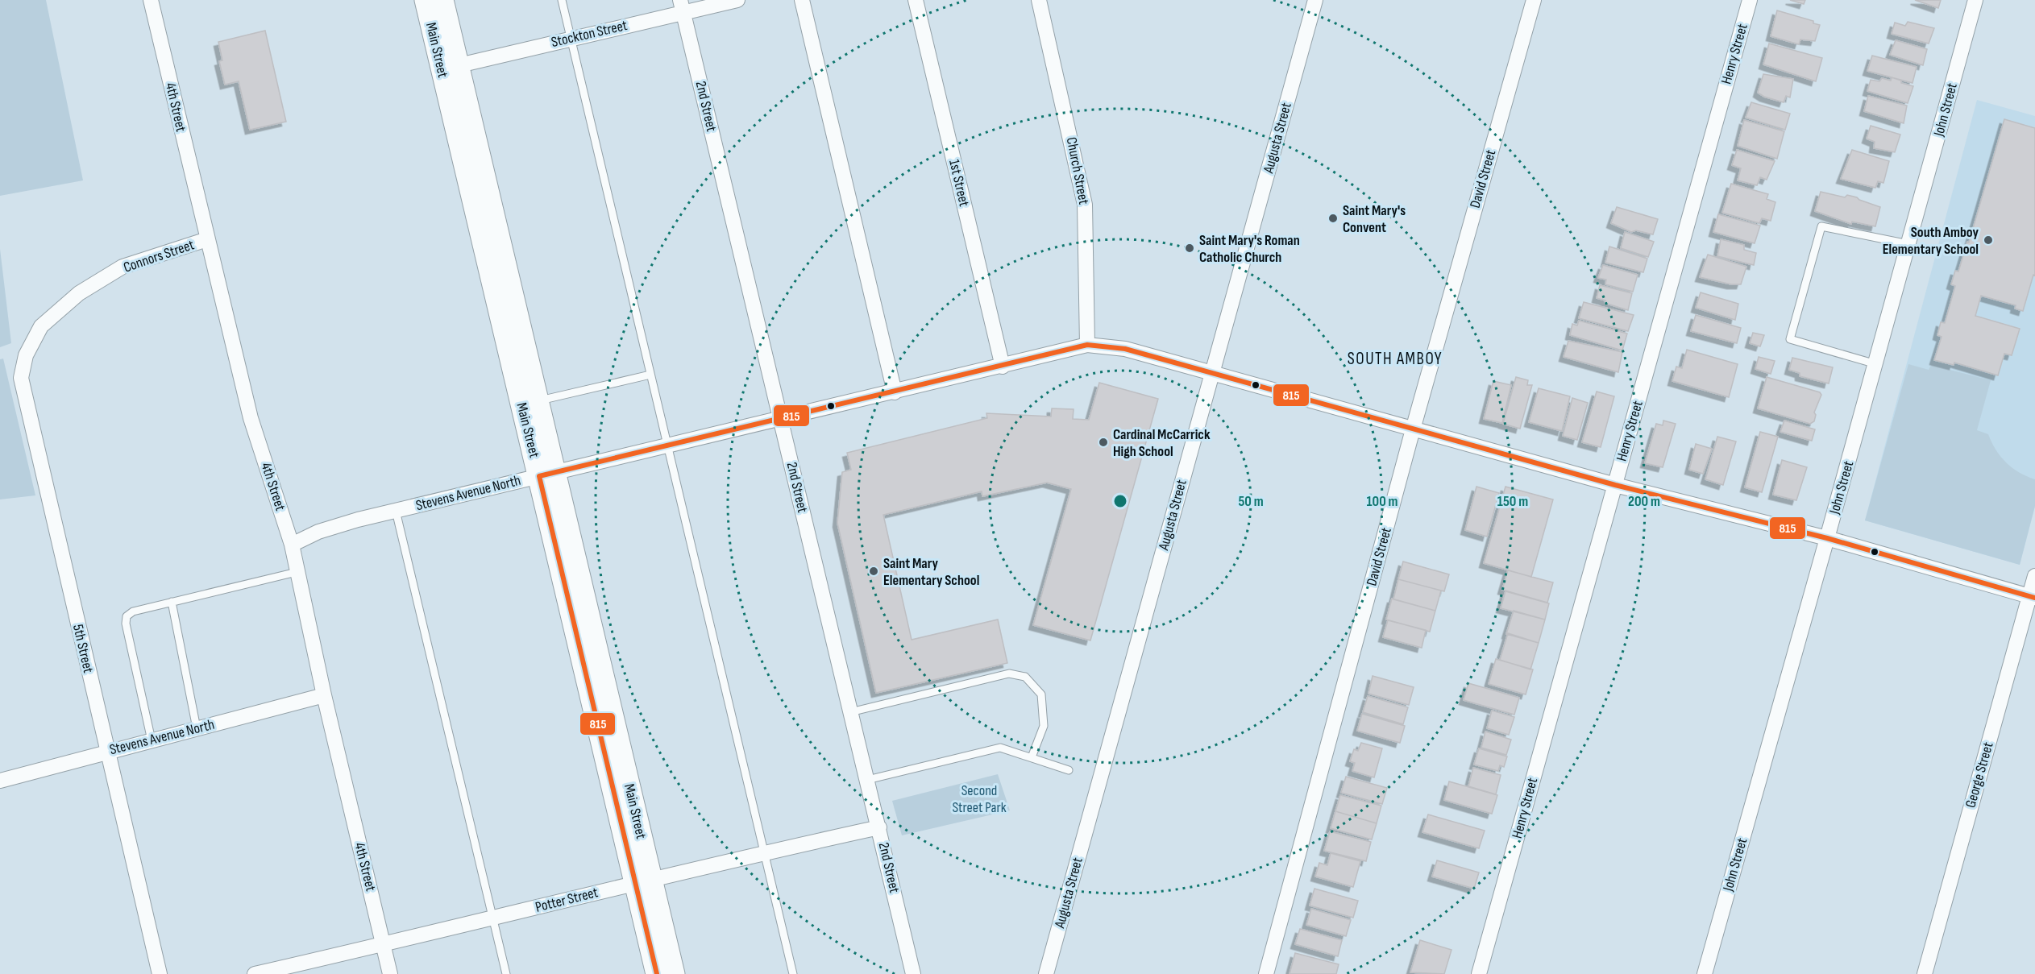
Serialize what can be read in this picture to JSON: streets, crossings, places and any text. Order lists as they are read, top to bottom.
{
  "streets": {
    "main road": ["Main Street"],
    "street": [
      "Stockton Street",
      "Henry Street",
      "2nd Street",
      "4th Street",
      "John Street",
      "Augusta Street",
      "Church Street",
      "David Street",
      "1st Street",
      "Connors Street",
      "Stevens Avenue North",
      "5th Street",
      "George Street",
      "Potter Street"
    ]
  },
  "crossings": [
    ["Stockton Street", "Main Street"],
    ["Stockton Street", "2nd Street"],
    ["Main Street", "Stevens Avenue North"],
    ["Main Street", "Potter Street"],
    ["Henry Street", "Stevens Avenue North"],
    ["2nd Street", "Stevens Avenue North"],
    ["2nd Street", "Potter Street"],
    ["4th Street", "Connors Street"],
    ["4th Street", "Stevens Avenue North"],
    ["4th Street", "Potter Street"],
    ["John Street", "Stevens Avenue North"],
    ["Augusta Street", "Stevens Avenue North"],
    ["Church Street", "Stevens Avenue North"],
    ["David Street", "Stevens Avenue North"],
    ["1st Street", "Stevens Avenue North"],
    ["Connors Street", "5th Street"],
    ["Stevens Avenue North", "5th Street"],
    ["Stevens Avenue North", "George Street"]
  ],
  "districts": ["SOUTH AMBOY"],
  "parks": ["Second Street Park"],
  "places": [
    "Saint Mary's Convent",
    "South Amboy Elementary School",
    "Saint Mary's Roman Catholic Church",
    "Cardinal McCarrick High School",
    "Saint Mary Elementary School"
  ],
  "lines": ["transit line 815"],
  "rings": [
    "50 m",
    "100 m",
    "150 m",
    "200 m"
  ]
}
